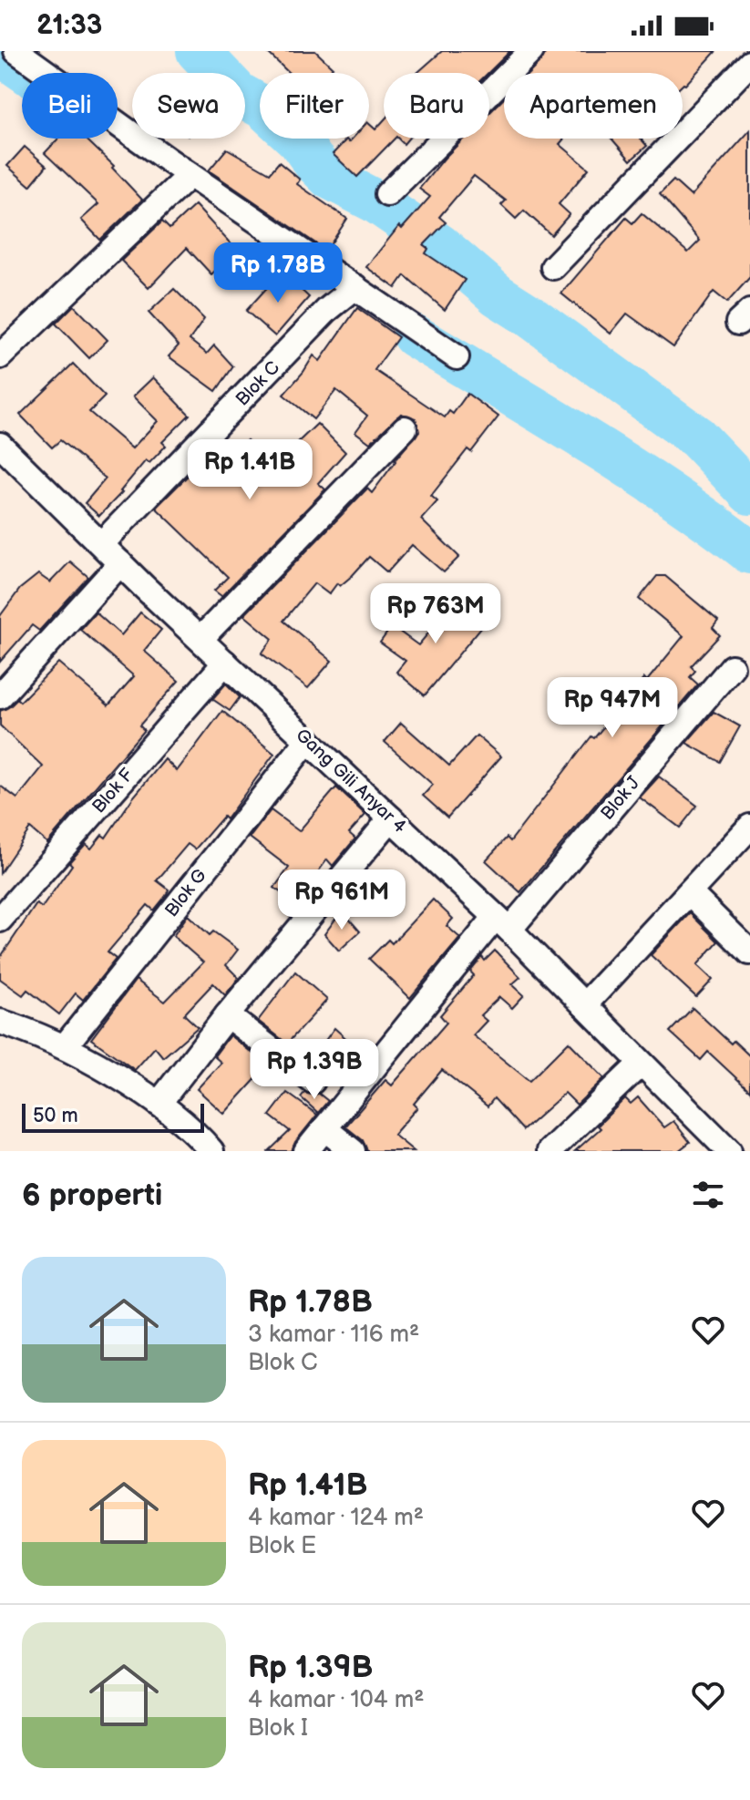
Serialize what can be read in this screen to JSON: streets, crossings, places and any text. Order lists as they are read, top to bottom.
{
  "streets": {
    "street": [
      "Blok C",
      "Gang Gili Anyar 4",
      "Blok F",
      "Blok J",
      "Blok G"
    ]
  },
  "crossings": [
    ["Blok C", "Gang Gili Anyar 4"],
    ["Gang Gili Anyar 4", "Blok F"],
    ["Gang Gili Anyar 4", "Blok J"],
    ["Gang Gili Anyar 4", "Blok G"]
  ],
  "scale_bar": "50 m",
  "page": {
    "status": "21:33",
    "chip": [
      "Beli",
      "Sewa",
      "Filter",
      "Baru",
      "Apartemen"
    ],
    "price": [
      "Rp 1.78B",
      "Rp 1.41B",
      "Rp 763M",
      "Rp 947M",
      "Rp 961M",
      "Rp 1.39B"
    ],
    "scale": "50 m",
    "heading": "6 properti",
    "list": [
      {
        "name": "Rp 1.78B",
        "note": "3 kamar · 116 m² · Blok C"
      },
      {
        "name": "Rp 1.41B",
        "note": "4 kamar · 124 m² · Blok E"
      },
      {
        "name": "Rp 1.39B",
        "note": "4 kamar · 104 m² · Blok I"
      }
    ]
  }
}
